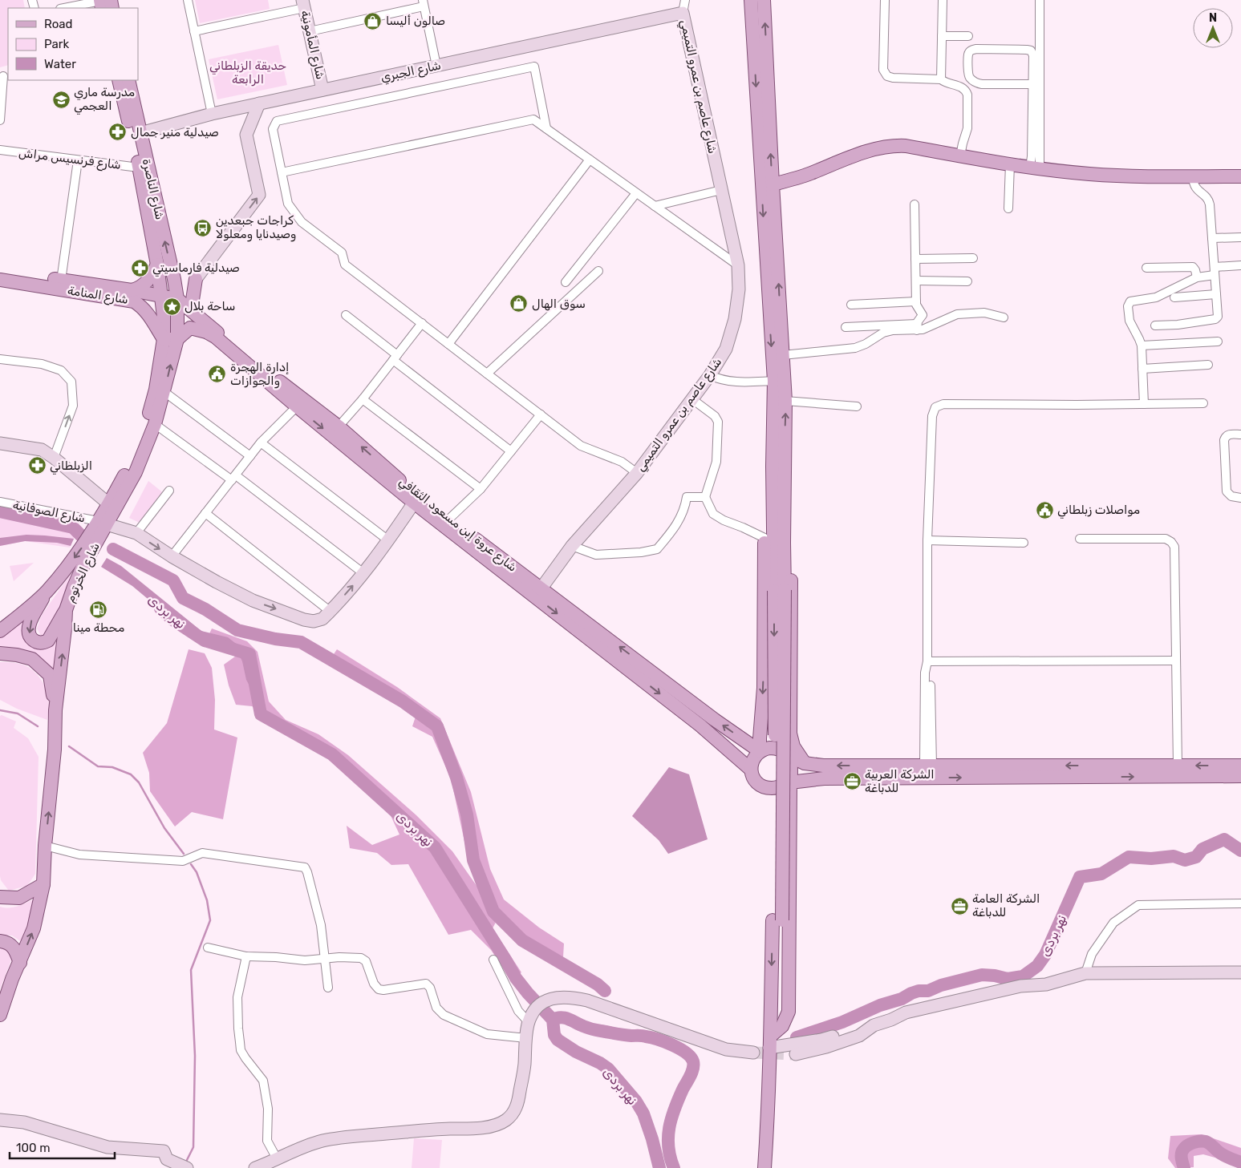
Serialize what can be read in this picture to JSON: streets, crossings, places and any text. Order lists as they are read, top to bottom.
{
  "streets": {
    "main road": [
      "شارع الناصرة",
      "شارع المنامة",
      "شارع عروة إبن مسعود الثقافي",
      "شارع الخرتوم"
    ],
    "street": [
      "شارع المأمونية",
      "شارع الجبري",
      "شارع عاصم بن عمرو التميمي",
      "شارع فرنسيس مراش",
      "شارع الصوفانية"
    ]
  },
  "crossings": [
    ["شارع المأمونية", "شارع الجبري"],
    ["شارع الجبري", "شارع عاصم بن عمرو التميمي"],
    ["شارع الجبري", "شارع الناصرة"],
    ["شارع عاصم بن عمرو التميمي", "شارع عروة إبن مسعود الثقافي"],
    ["شارع فرنسيس مراش", "شارع الناصرة"],
    ["شارع الناصرة", "شارع المنامة"],
    ["شارع الناصرة", "شارع الصوفانية"],
    ["شارع الناصرة", "شارع عروة إبن مسعود الثقافي"],
    ["شارع الناصرة", "شارع الخرتوم"],
    ["شارع المنامة", "شارع عروة إبن مسعود الثقافي"],
    ["شارع الصوفانية", "شارع الخرتوم"],
    ["شارع عروة إبن مسعود الثقافي", "شارع الخرتوم"]
  ],
  "one_way": ["شارع الخرتوم"],
  "water": ["نهر بردى"],
  "parks": ["حديقة الزبلطاني الرابعة"],
  "places": {
    "shop": ["صالون أليسا", "سوق الهال"],
    "school or university": ["مدرسة ماري العجمي"],
    "pharmacy": ["صيدلية منير جمال", "صيدلية فارماسيتي", "الزبلطاني"],
    "bus stop": ["كراجات جبعدين وصيدنايا ومعلولا"],
    "place": ["ساحة بلال"],
    "public building": ["إدارة الهجرة والجوازات", "مواصلات زبلطاني"],
    "fuel station": ["محطة مينا"],
    "office": ["الشركة العربية للدباغة", "الشركة العامة للدباغة"]
  },
  "legend": ["Road", "Park", "Water"],
  "scale_bar": "100 m",
  "north": "top"
}
